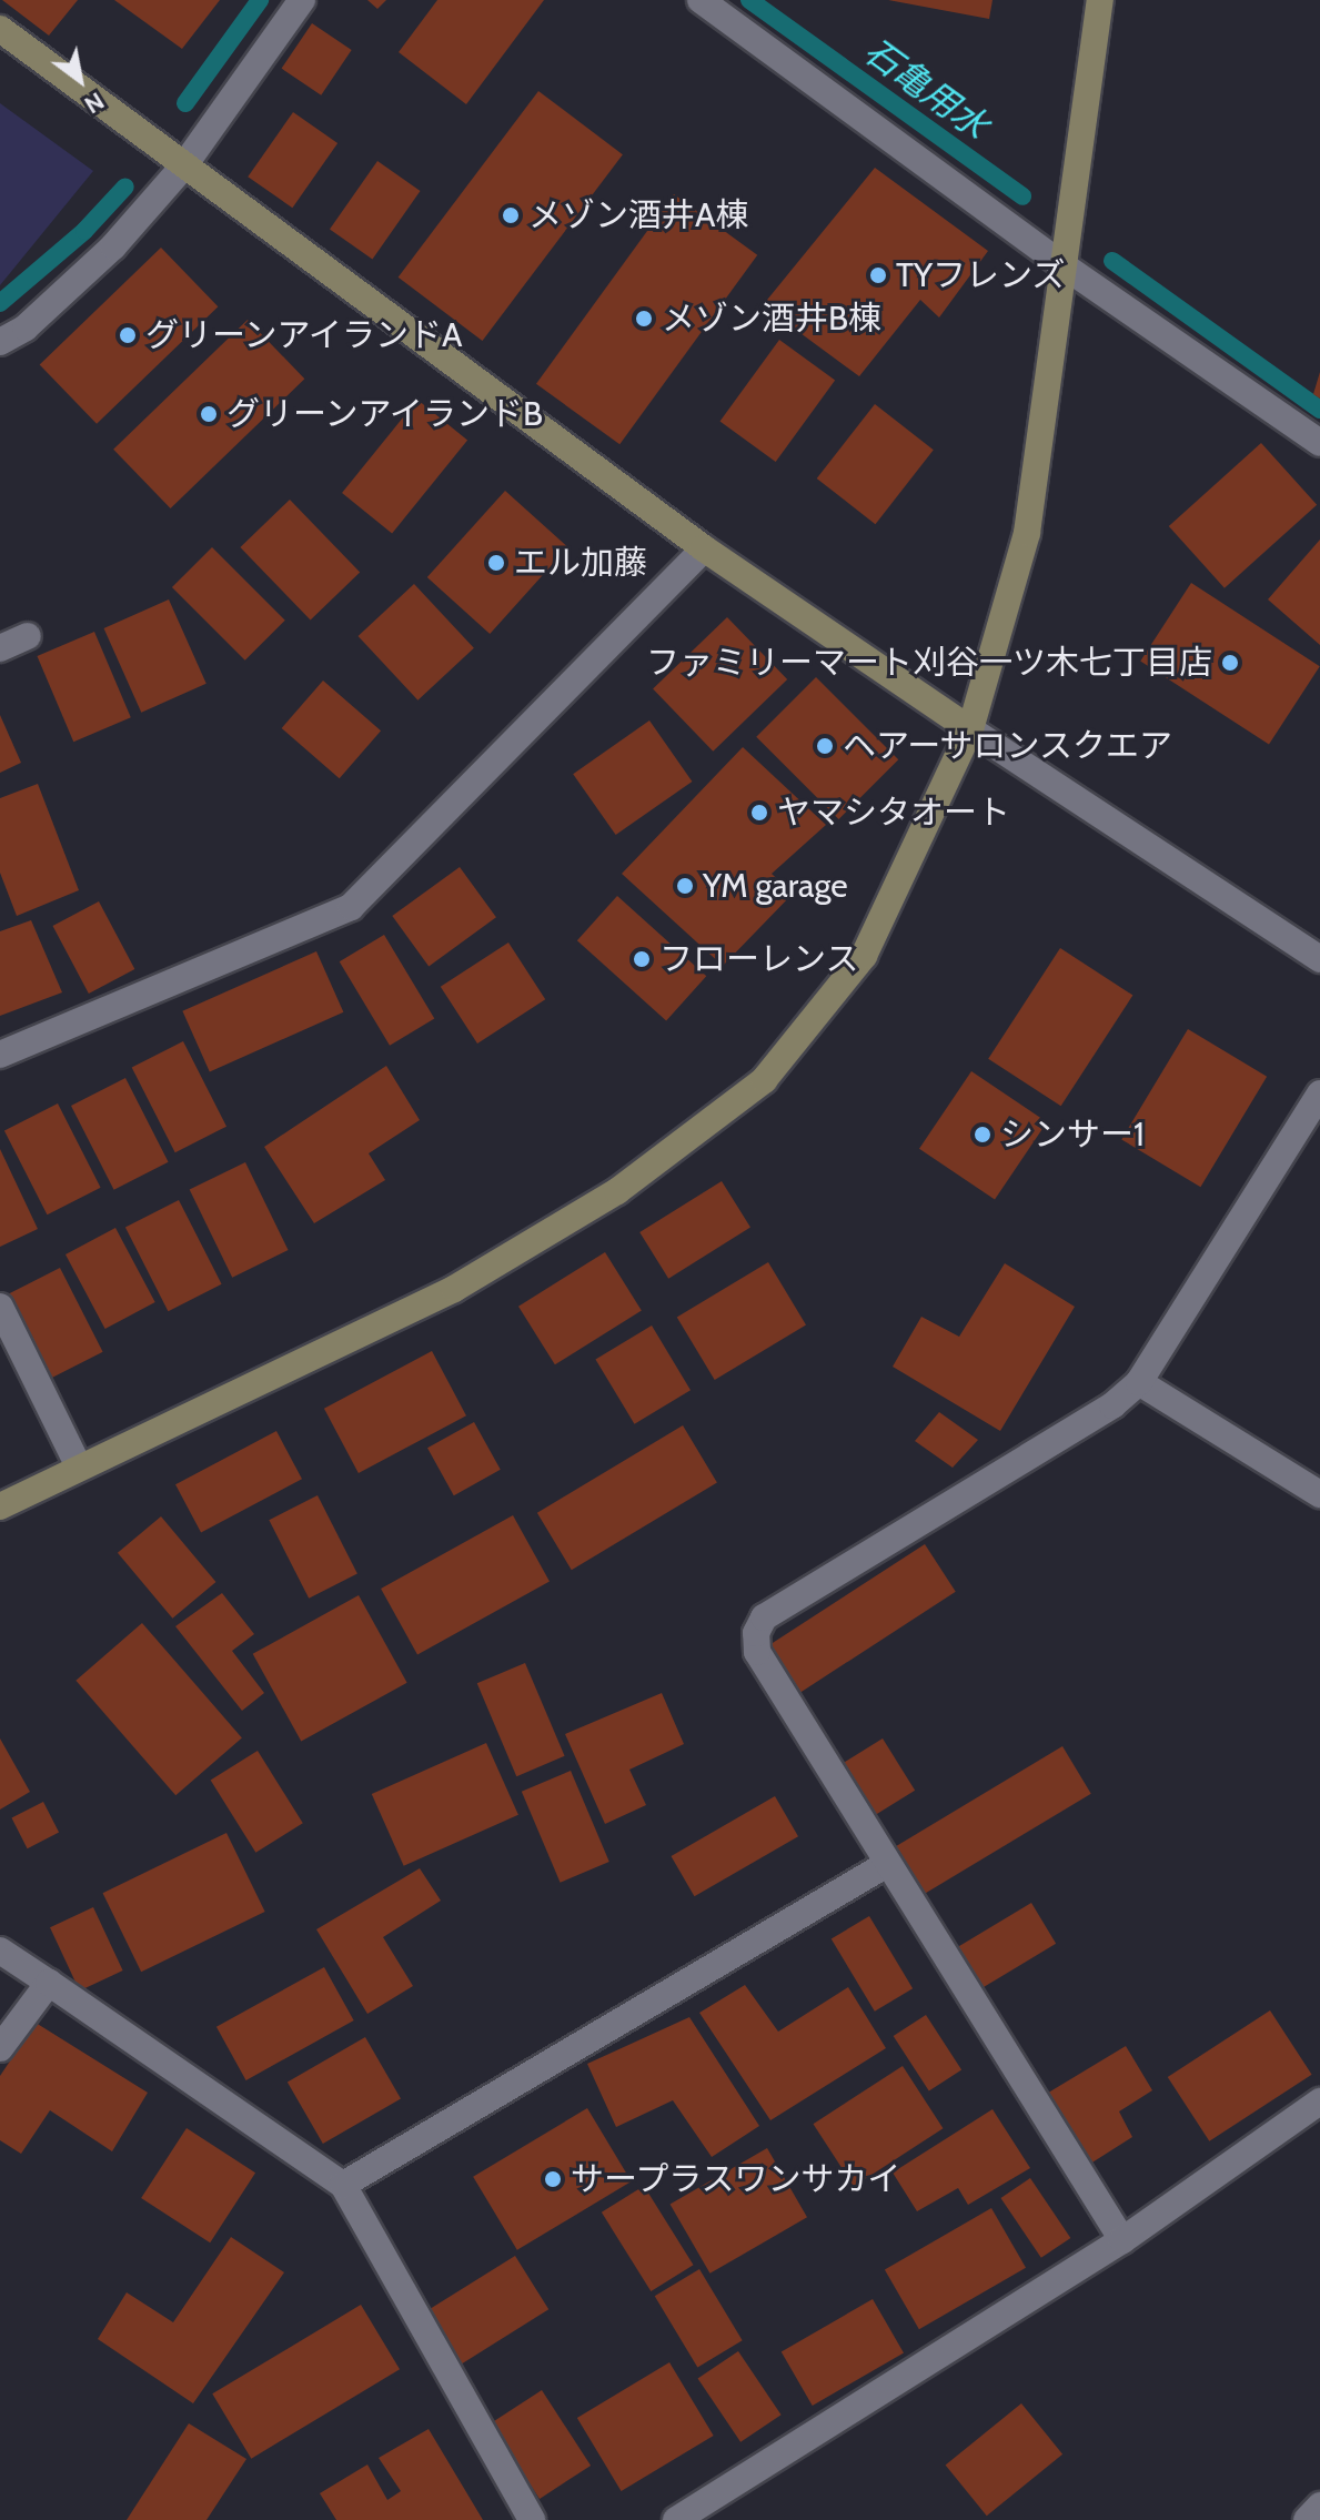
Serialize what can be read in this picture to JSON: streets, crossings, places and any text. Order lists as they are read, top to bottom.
{
  "water": ["石亀用水"],
  "places": [
    "メゾン酒井A棟",
    "TYフレンズ",
    "メゾン酒井B棟",
    "グリーンアイランドA",
    "グリーンアイランドB",
    "エル加藤",
    "ファミリーマート刈谷一ツ木七丁目店",
    "ヘアーサロンスクエア",
    "ヤマシタオート",
    "YM garage",
    "フローレンス",
    "シンサー1",
    "サープラスワンサカイ"
  ],
  "north": "bottom right"
}
